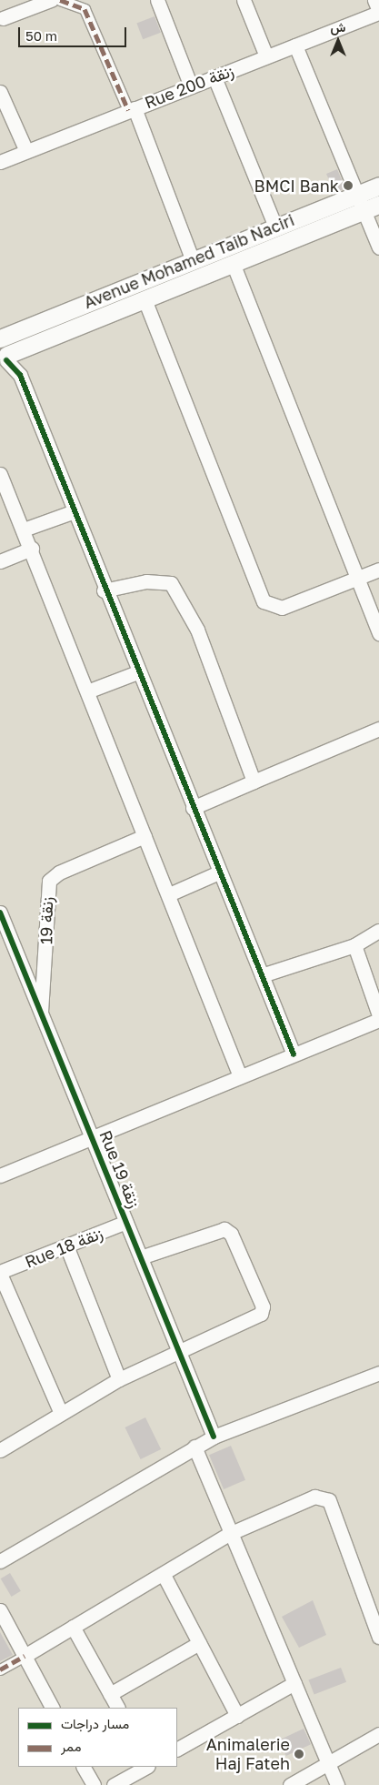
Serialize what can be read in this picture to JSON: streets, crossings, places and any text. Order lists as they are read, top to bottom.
{
  "streets": {
    "street": [
      "Rue 200 زنقة",
      "Avenue Mohamed Taib Naciri",
      "19 زنقة",
      "Rue 19 زنقة",
      "Rue 18 زنقة"
    ]
  },
  "crossings": [
    ["19 زنقة", "Rue 19 زنقة"],
    ["Rue 19 زنقة", "Rue 18 زنقة"]
  ],
  "places": ["BMCI Bank", "Animalerie Haj Fateh"],
  "legend": ["مسار دراجات", "ممر"],
  "scale_bar": "50 m",
  "north": "top"
}
